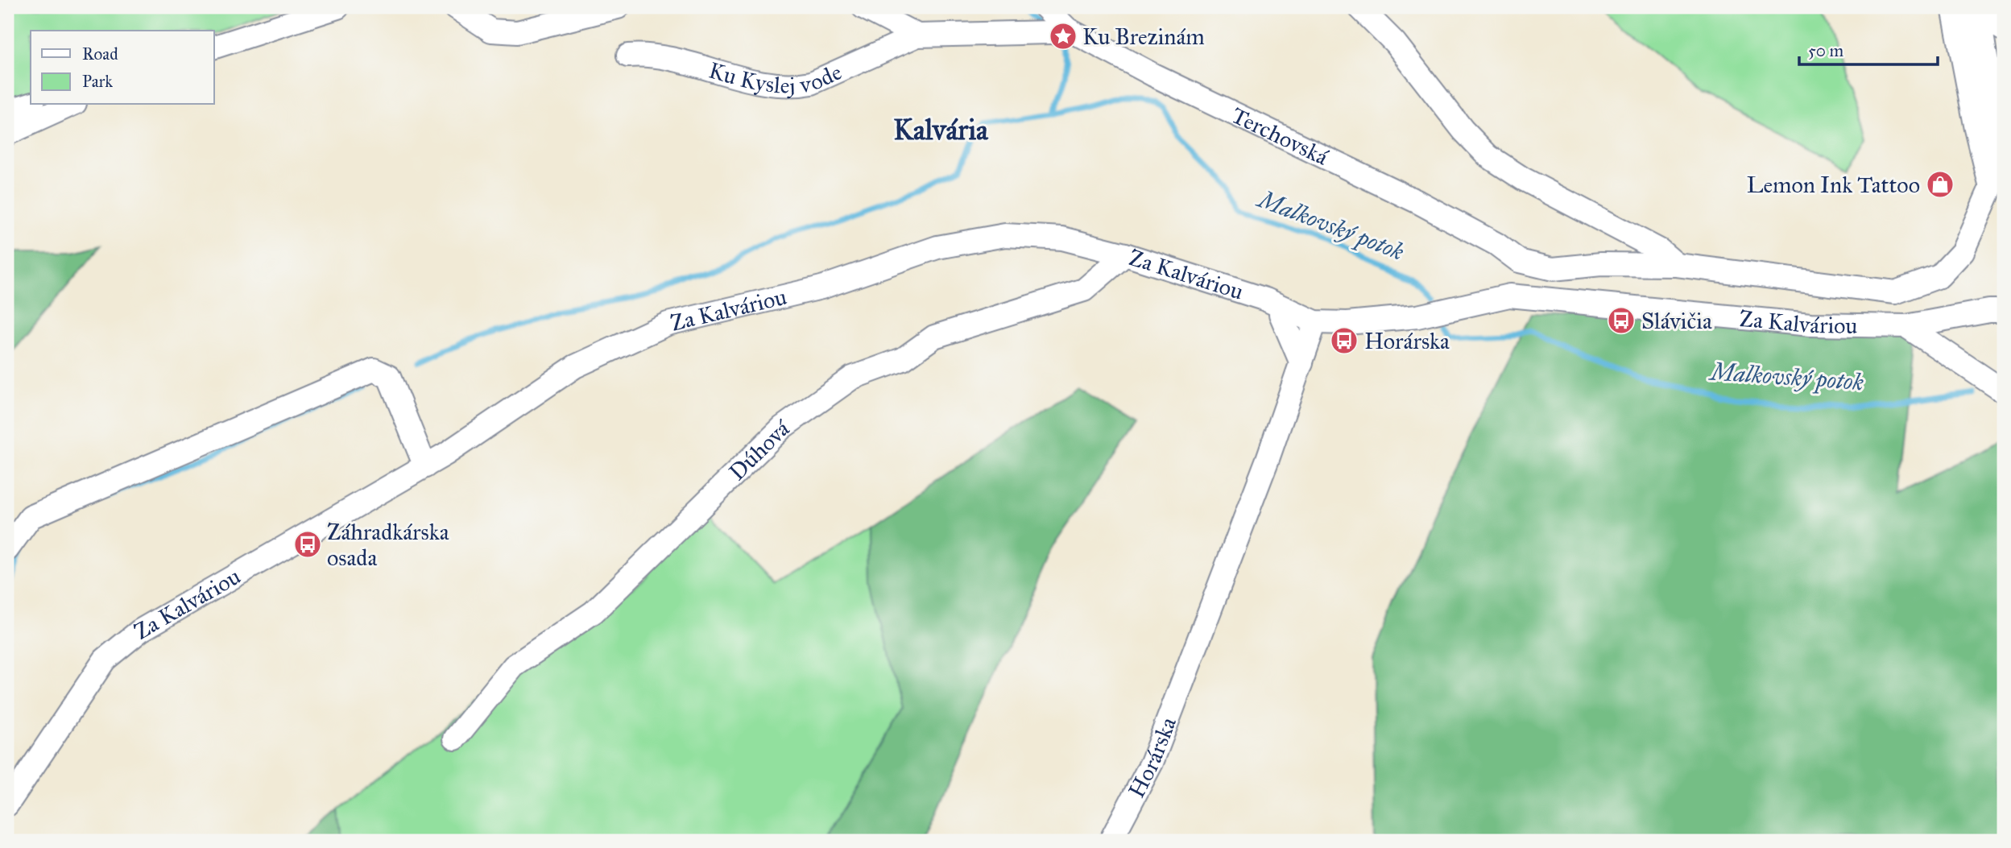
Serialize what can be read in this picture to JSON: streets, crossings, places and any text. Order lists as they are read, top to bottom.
{
  "streets": {
    "street": [
      "Ku Kyslej vode",
      "Terchovská",
      "Za Kalváriou",
      "Dúhová",
      "Horárska"
    ]
  },
  "crossings": [
    ["Ku Kyslej vode", "Terchovská"],
    ["Za Kalváriou", "Dúhová"],
    ["Za Kalváriou", "Horárska"]
  ],
  "districts": ["Kalvária"],
  "water": ["Malkovský potok"],
  "places": {
    "place": ["Ku Brezinám"],
    "shop": ["Lemon Ink Tattoo"],
    "bus stop": ["Slávičia", "Horárska", "Záhradkárska osada"]
  },
  "legend": ["Road", "Park"],
  "scale_bar": "50 m"
}
